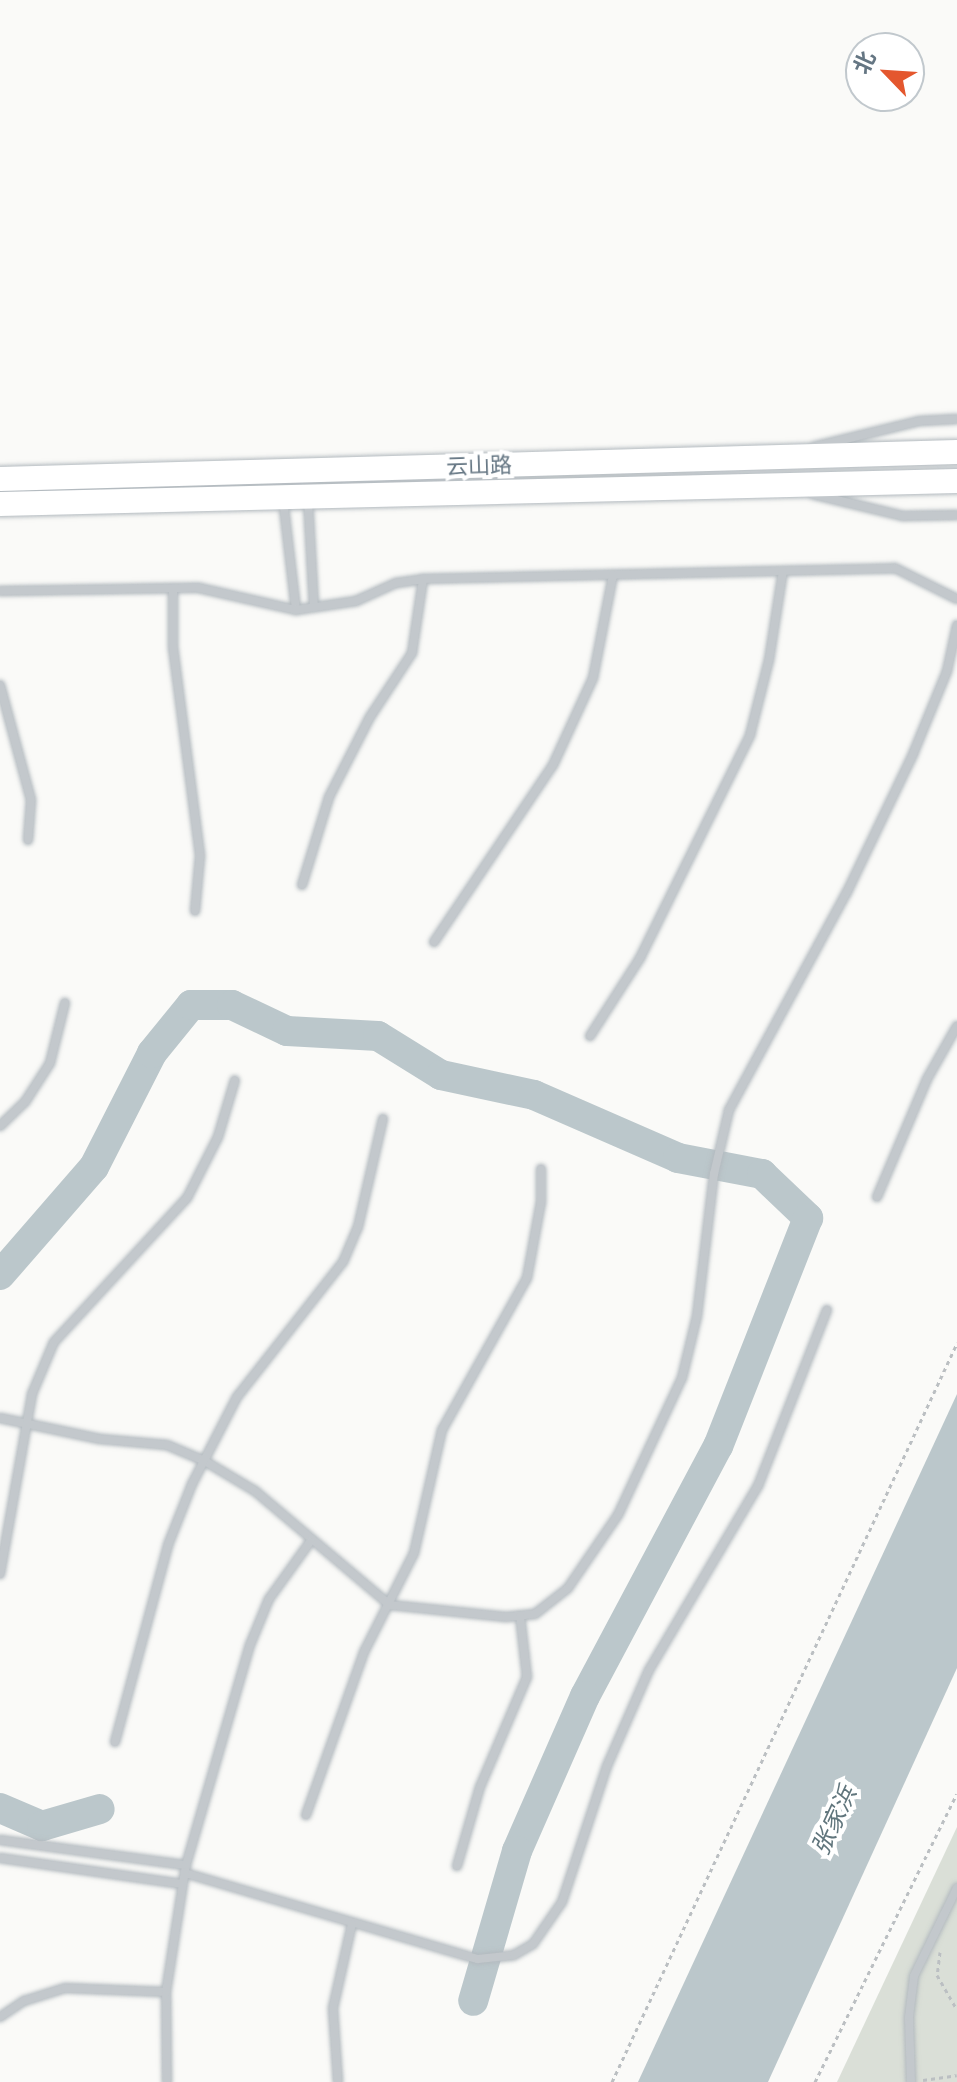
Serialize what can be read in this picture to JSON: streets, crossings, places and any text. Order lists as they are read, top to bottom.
{
  "streets": {
    "main road": ["云山路"]
  },
  "water": ["张家浜"],
  "north": "top left"
}
